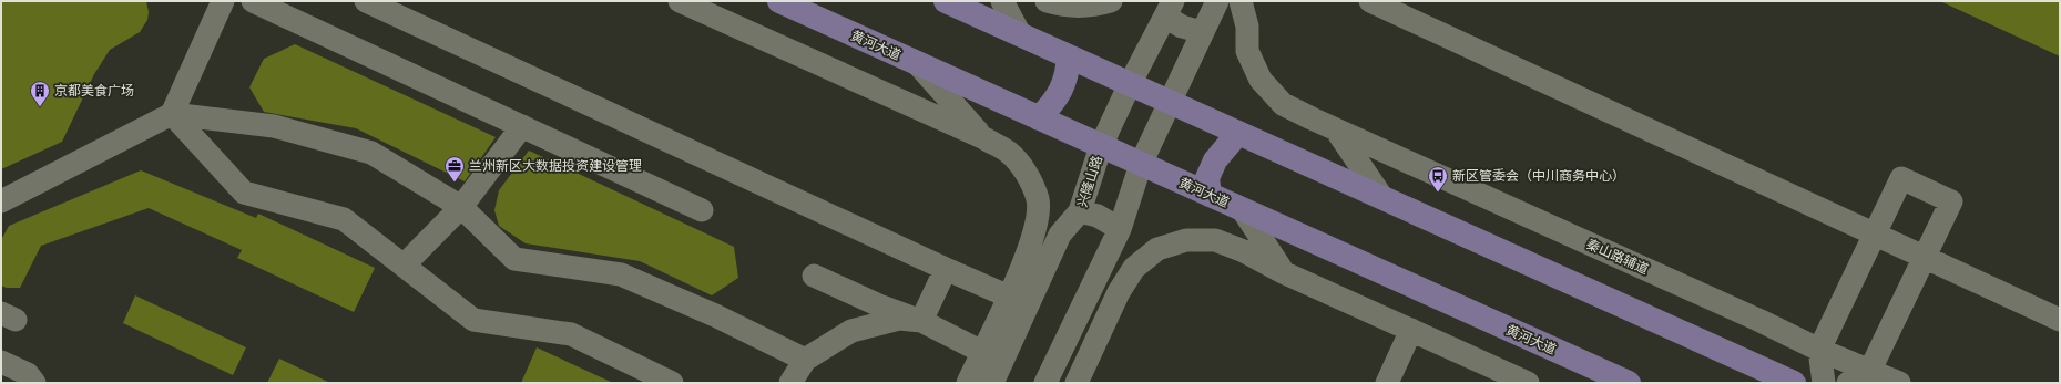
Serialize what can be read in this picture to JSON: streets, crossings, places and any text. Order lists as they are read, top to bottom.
{
  "streets": {
    "main road": ["黄河大道"],
    "street": ["兴隆山路", "秦山路辅道"]
  },
  "crossings": [
    ["黄河大道", "兴隆山路"]
  ],
  "places": {
    "building": ["京都美食广场"],
    "office": ["兰州新区大数据投资建设管理"],
    "bus stop": ["新区管委会（中川商务中心）"]
  }
}
